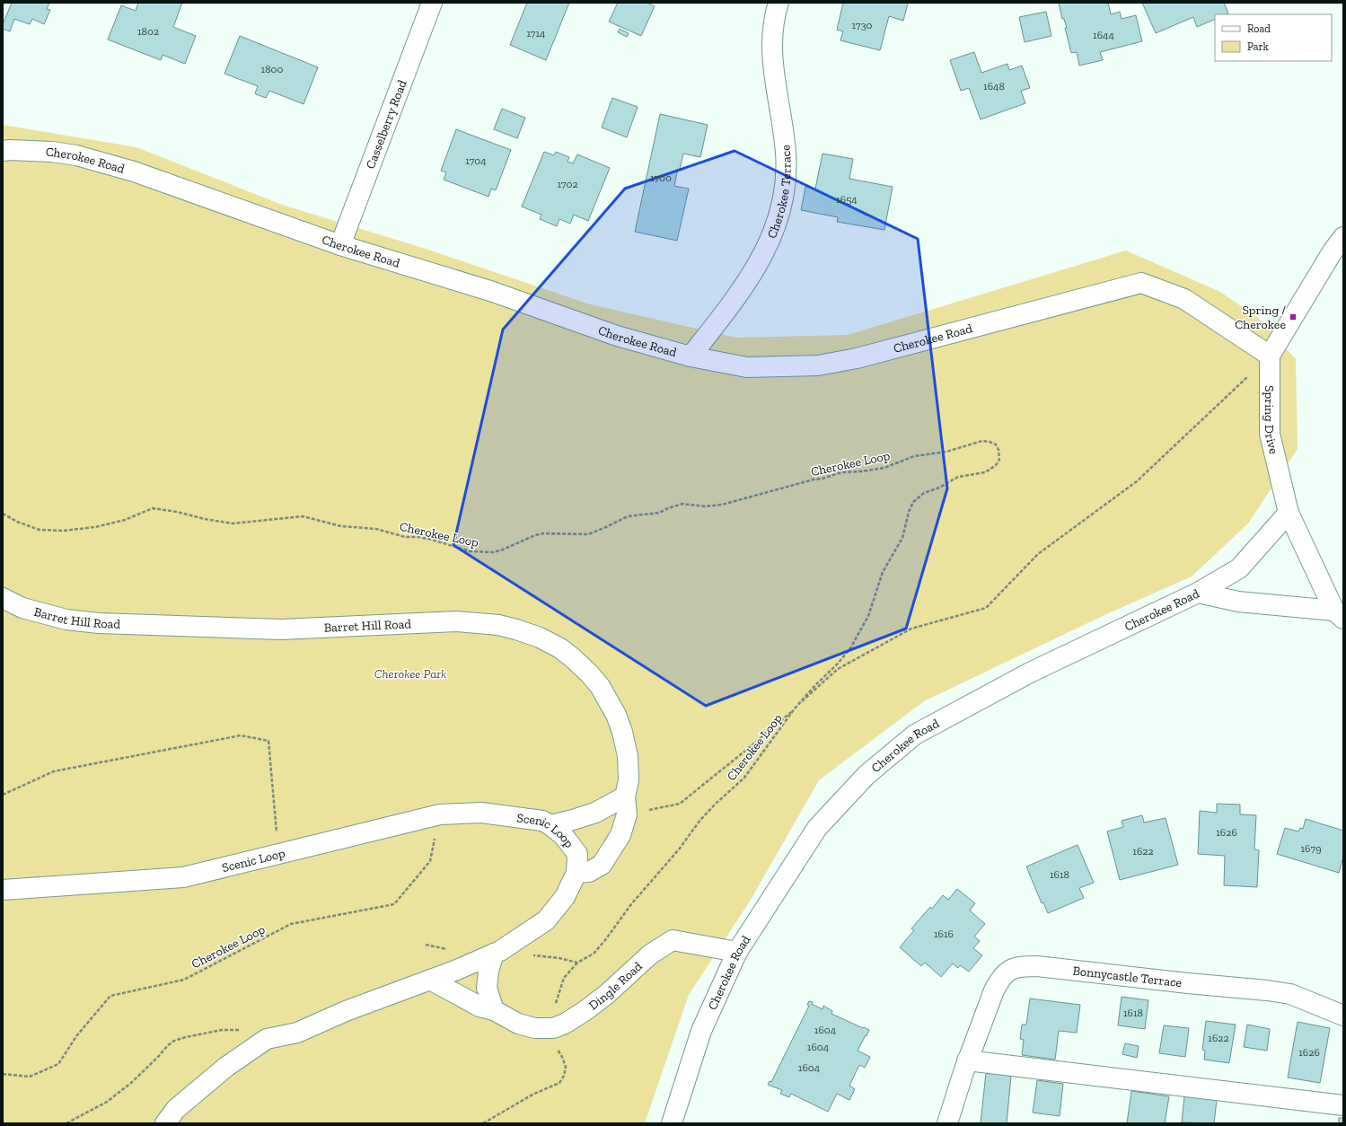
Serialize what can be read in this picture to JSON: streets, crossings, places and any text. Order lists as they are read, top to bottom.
{
  "streets": {
    "street": [
      "Casselberry Road",
      "Cherokee Road",
      "Cherokee Terrace",
      "Spring Drive",
      "Barret Hill Road",
      "Scenic Loop",
      "Bonnycastle Terrace",
      "Dingle Road"
    ],
    "path": ["Cherokee Loop"]
  },
  "crossings": [
    ["Casselberry Road", "Cherokee Road"],
    ["Cherokee Road", "Cherokee Terrace"],
    ["Cherokee Road", "Spring Drive"],
    ["Cherokee Road", "Dingle Road"],
    ["Cherokee Loop", "Scenic Loop"],
    ["Cherokee Loop", "Dingle Road"],
    ["Barret Hill Road", "Scenic Loop"],
    ["Scenic Loop", "Dingle Road"]
  ],
  "parks": ["Cherokee Park"],
  "places": {
    "transit": ["Spring / Cherokee"]
  },
  "house_numbers": [
    "1730",
    "1802",
    "1714",
    "1644",
    "1800",
    "1648",
    "1704",
    "1700",
    "1702",
    "1654",
    "1626",
    "1679",
    "1622",
    "1618",
    "1616",
    "1618",
    "1604",
    "1622",
    "1604",
    "1626",
    "1604"
  ],
  "legend": ["Road", "Park"]
}
